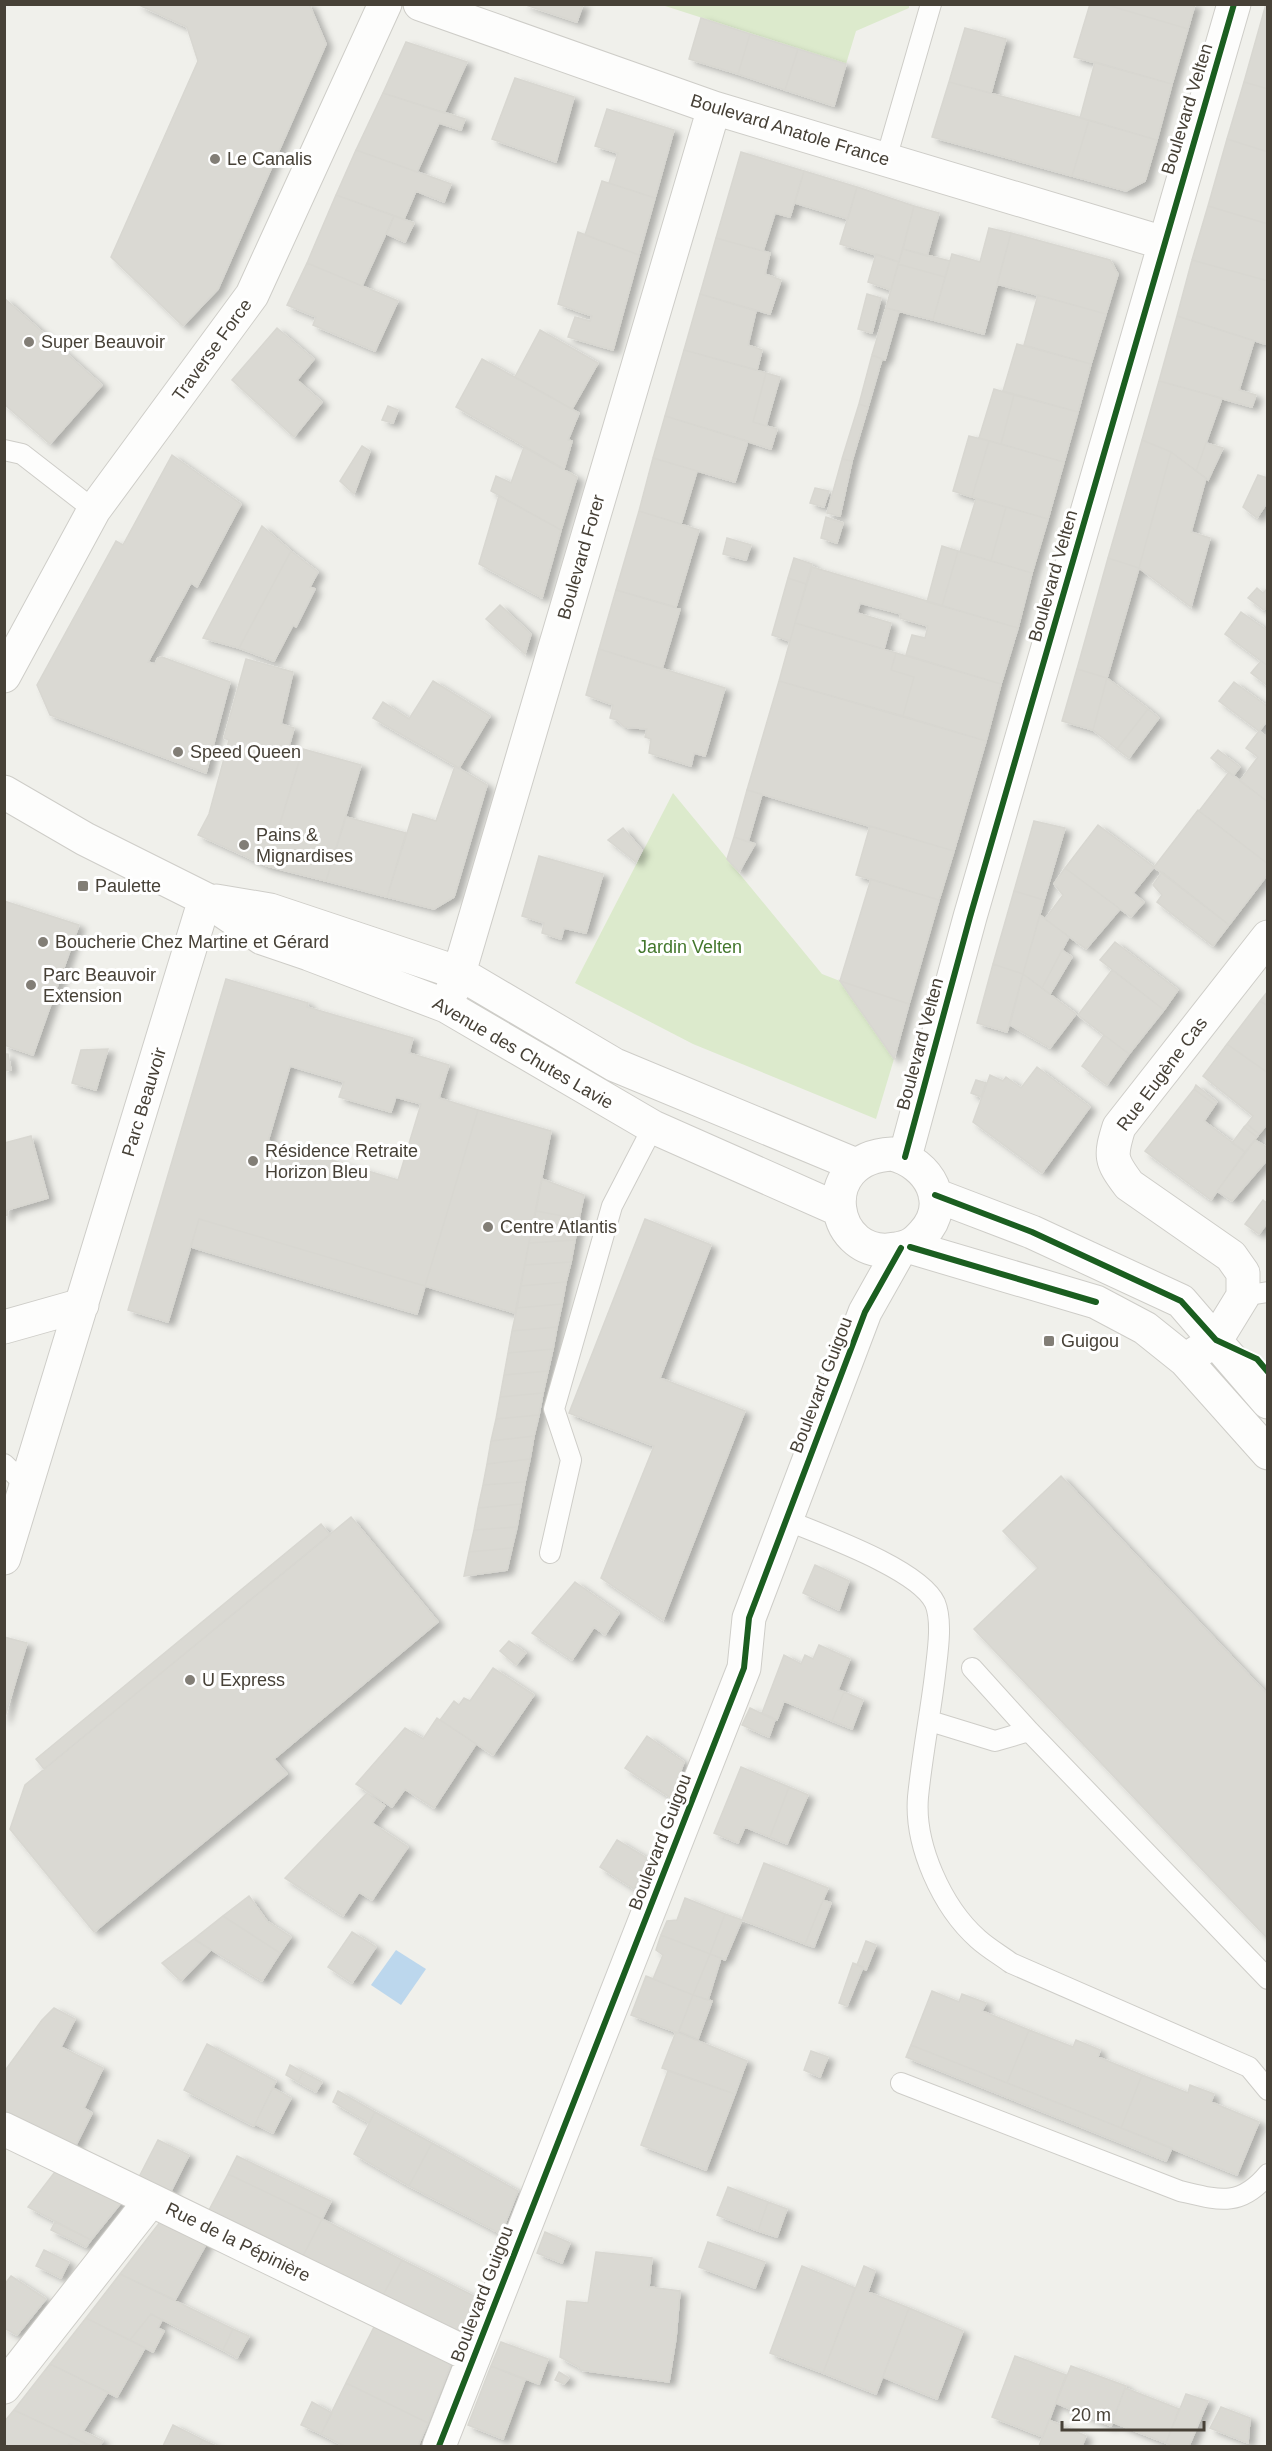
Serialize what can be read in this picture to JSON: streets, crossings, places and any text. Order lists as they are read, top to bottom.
{
  "streets": {
    "street": [
      "Boulevard Velten",
      "Boulevard Anatole France",
      "Traverse Force",
      "Boulevard Forer",
      "Avenue des Chutes Lavie",
      "Rue Eugène Cas",
      "Parc Beauvoir",
      "Boulevard Guigou",
      "Rue de la Pépinière"
    ]
  },
  "crossings": [
    ["Boulevard Velten", "Boulevard Anatole France"],
    ["Boulevard Velten", "Avenue des Chutes Lavie"],
    ["Boulevard Velten", "Boulevard Guigou"],
    ["Boulevard Anatole France", "Boulevard Forer"],
    ["Boulevard Forer", "Avenue des Chutes Lavie"],
    ["Avenue des Chutes Lavie", "Parc Beauvoir"],
    ["Avenue des Chutes Lavie", "Boulevard Guigou"],
    ["Boulevard Guigou", "Rue de la Pépinière"]
  ],
  "parks": ["Jardin Velten"],
  "places": {
    "other": [
      "Le Canalis",
      "Super Beauvoir",
      "Speed Queen",
      "Pains & Mignardises",
      "Boucherie Chez Martine et Gérard",
      "Parc Beauvoir Extension",
      "Résidence Retraite Horizon Bleu",
      "Centre Atlantis",
      "U Express"
    ],
    "transit": ["Paulette", "Guigou"]
  },
  "scale_bar": "20 m"
}
